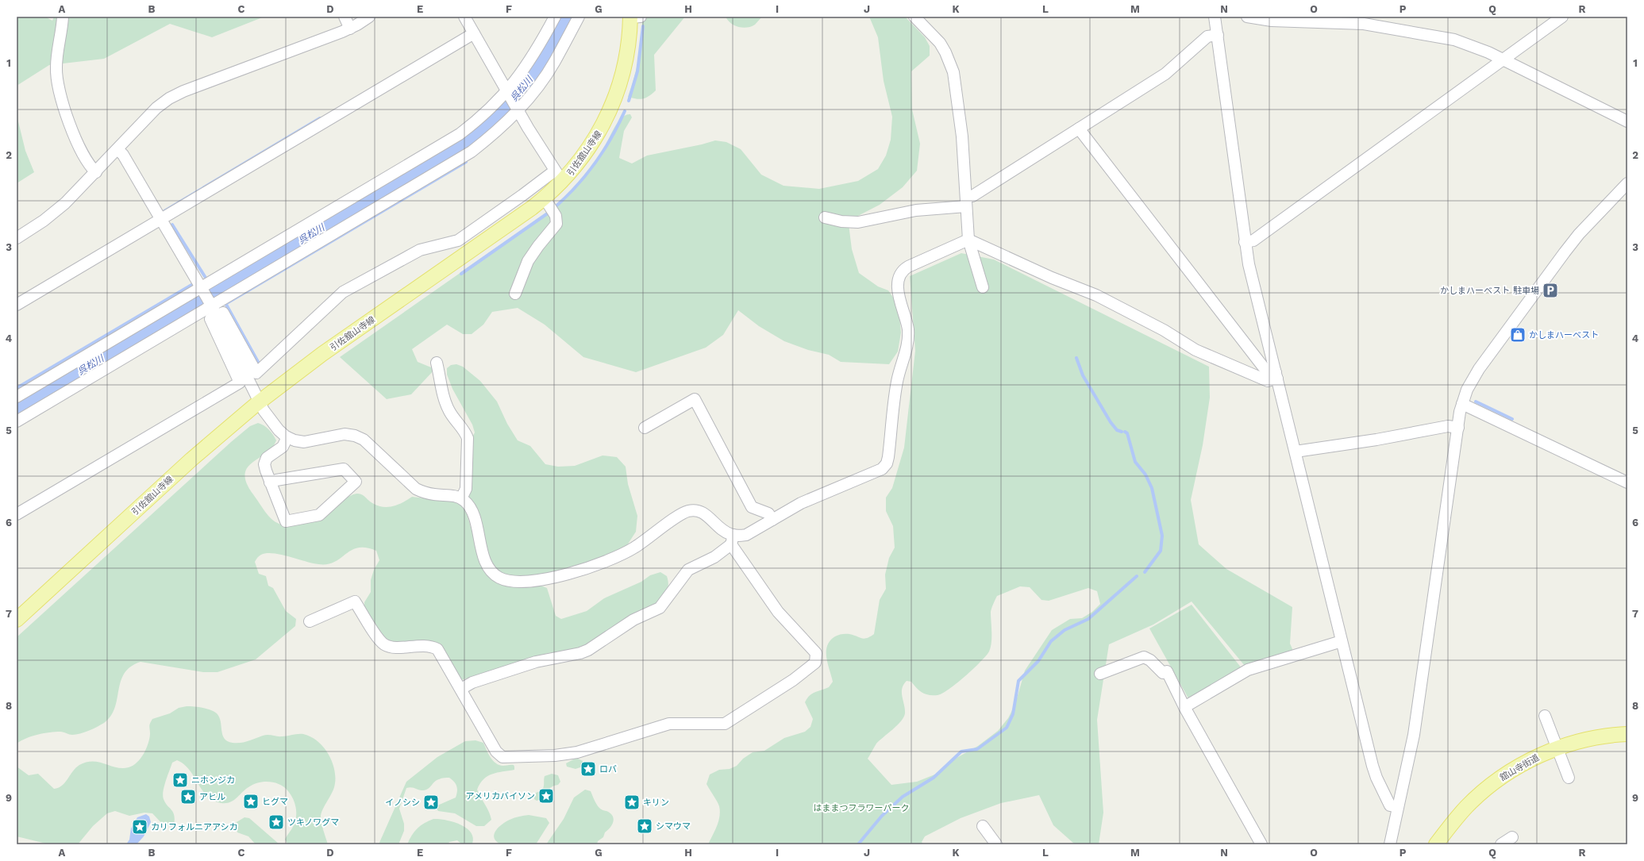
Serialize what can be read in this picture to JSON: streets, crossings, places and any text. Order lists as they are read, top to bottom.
{
  "streets": {
    "main road": ["引佐舘山寺線", "舘山寺街道"]
  },
  "water": ["呉松川"],
  "parks": ["はままつフラワーパーク"],
  "places": {
    "parking": ["かしまハーベスト 駐車場"],
    "shop": ["かしまハーベスト"],
    "place": [
      "ロバ",
      "ニホンジカ",
      "アメリカバイソン",
      "アヒル",
      "ヒグマ",
      "イノシシ",
      "キリン",
      "ツキノワグマ",
      "シマウマ",
      "カリフォルニアアシカ"
    ]
  },
  "grid": {
    "columns": [
      "A",
      "B",
      "C",
      "D",
      "E",
      "F",
      "G",
      "H",
      "I",
      "J",
      "K",
      "L",
      "M",
      "N",
      "O",
      "P",
      "Q",
      "R"
    ],
    "rows": [
      "1",
      "2",
      "3",
      "4",
      "5",
      "6",
      "7",
      "8",
      "9"
    ]
  }
}
